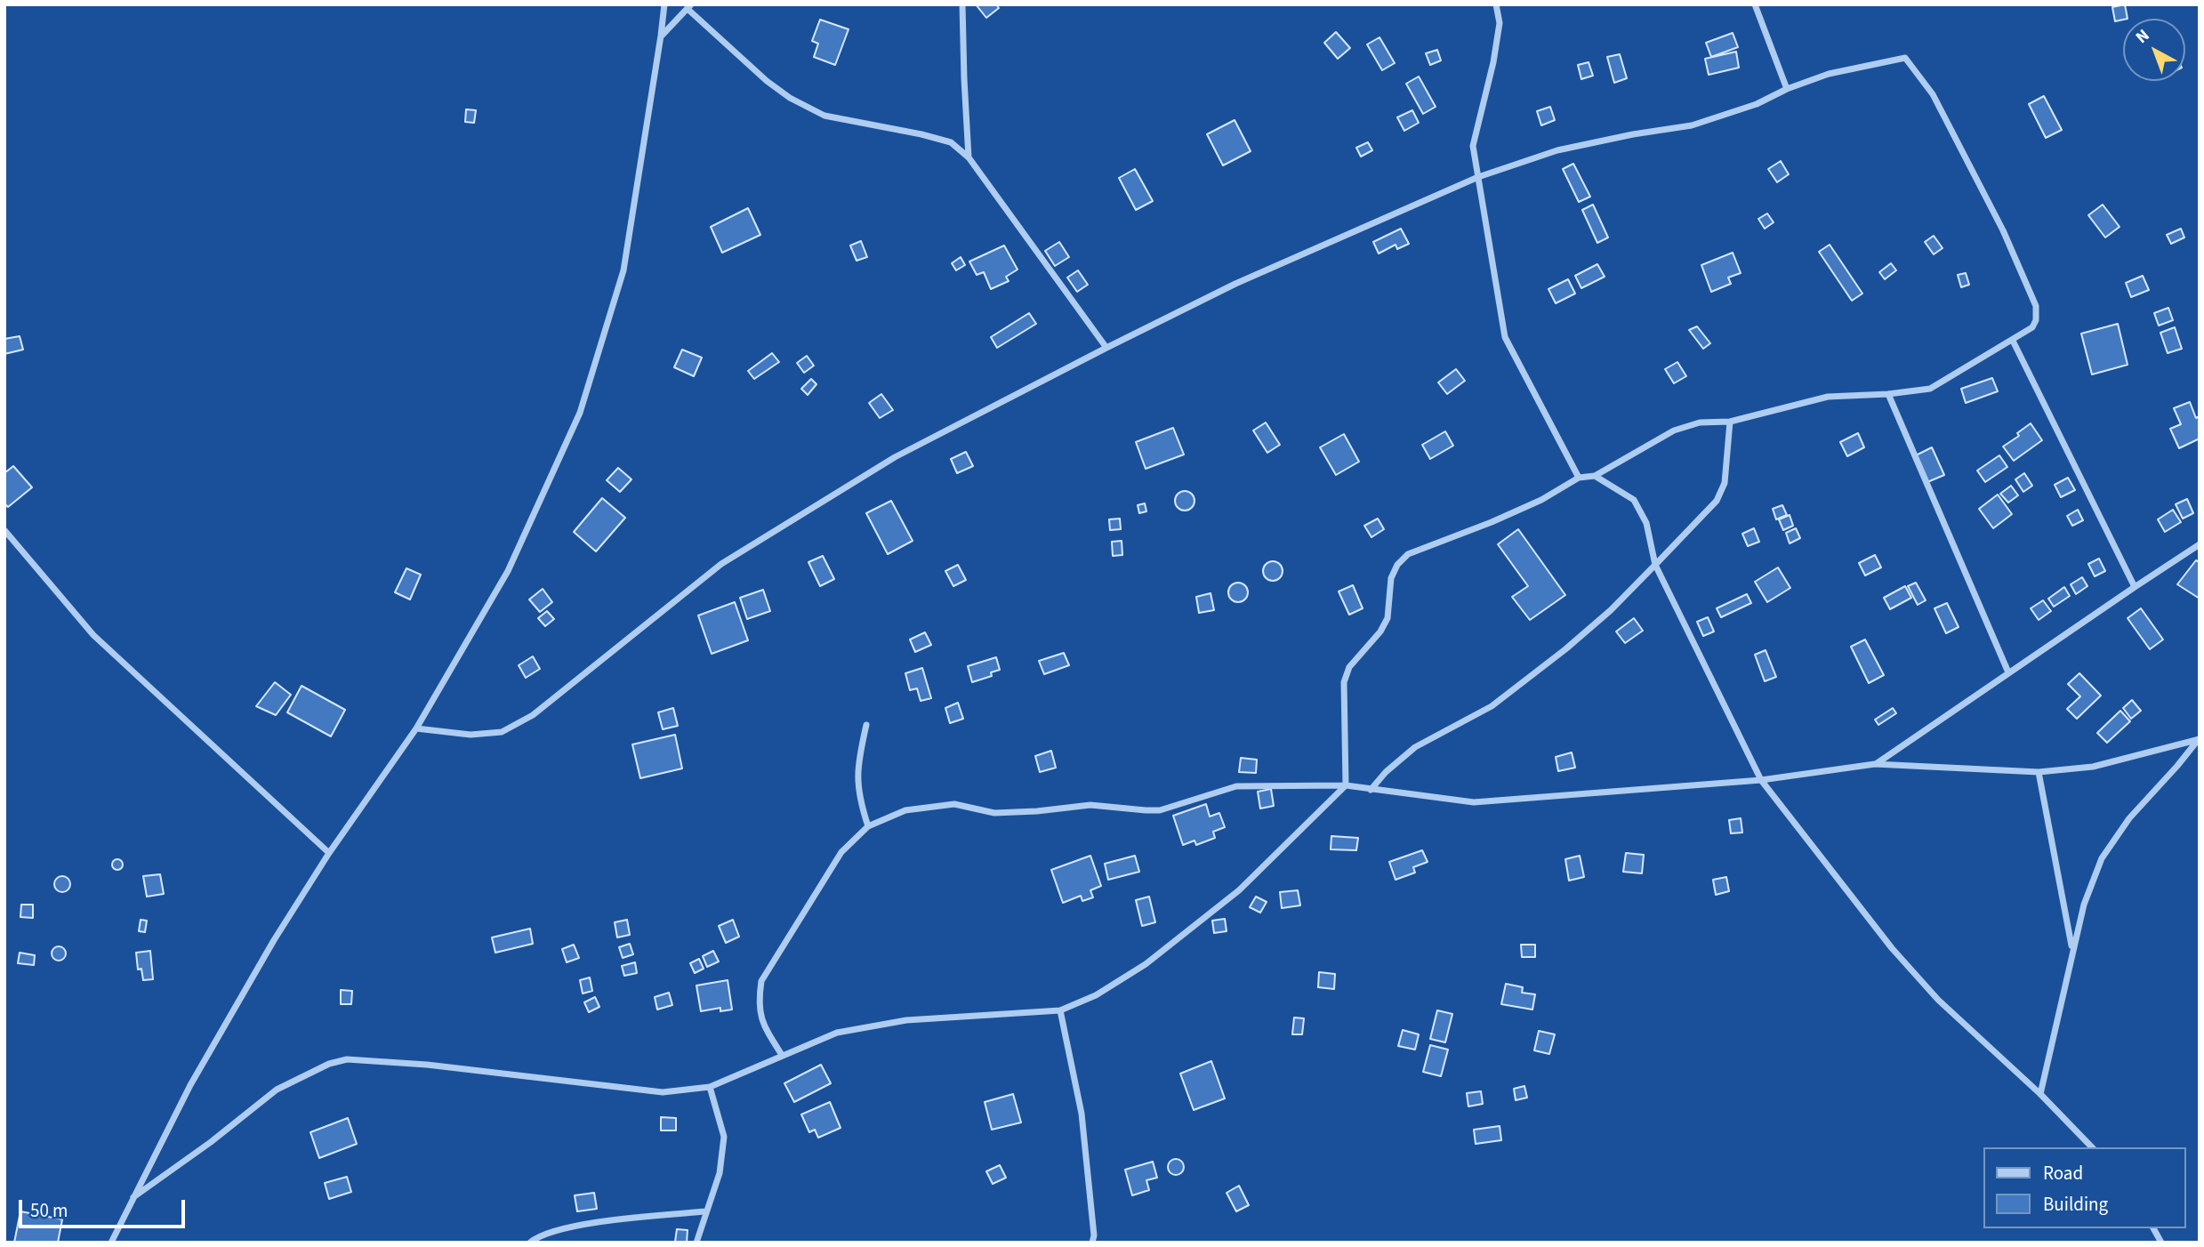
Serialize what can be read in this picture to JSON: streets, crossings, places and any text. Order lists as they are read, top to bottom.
{
  "legend": ["Road", "Building"],
  "scale_bar": "50 m",
  "north": "top left"
}
